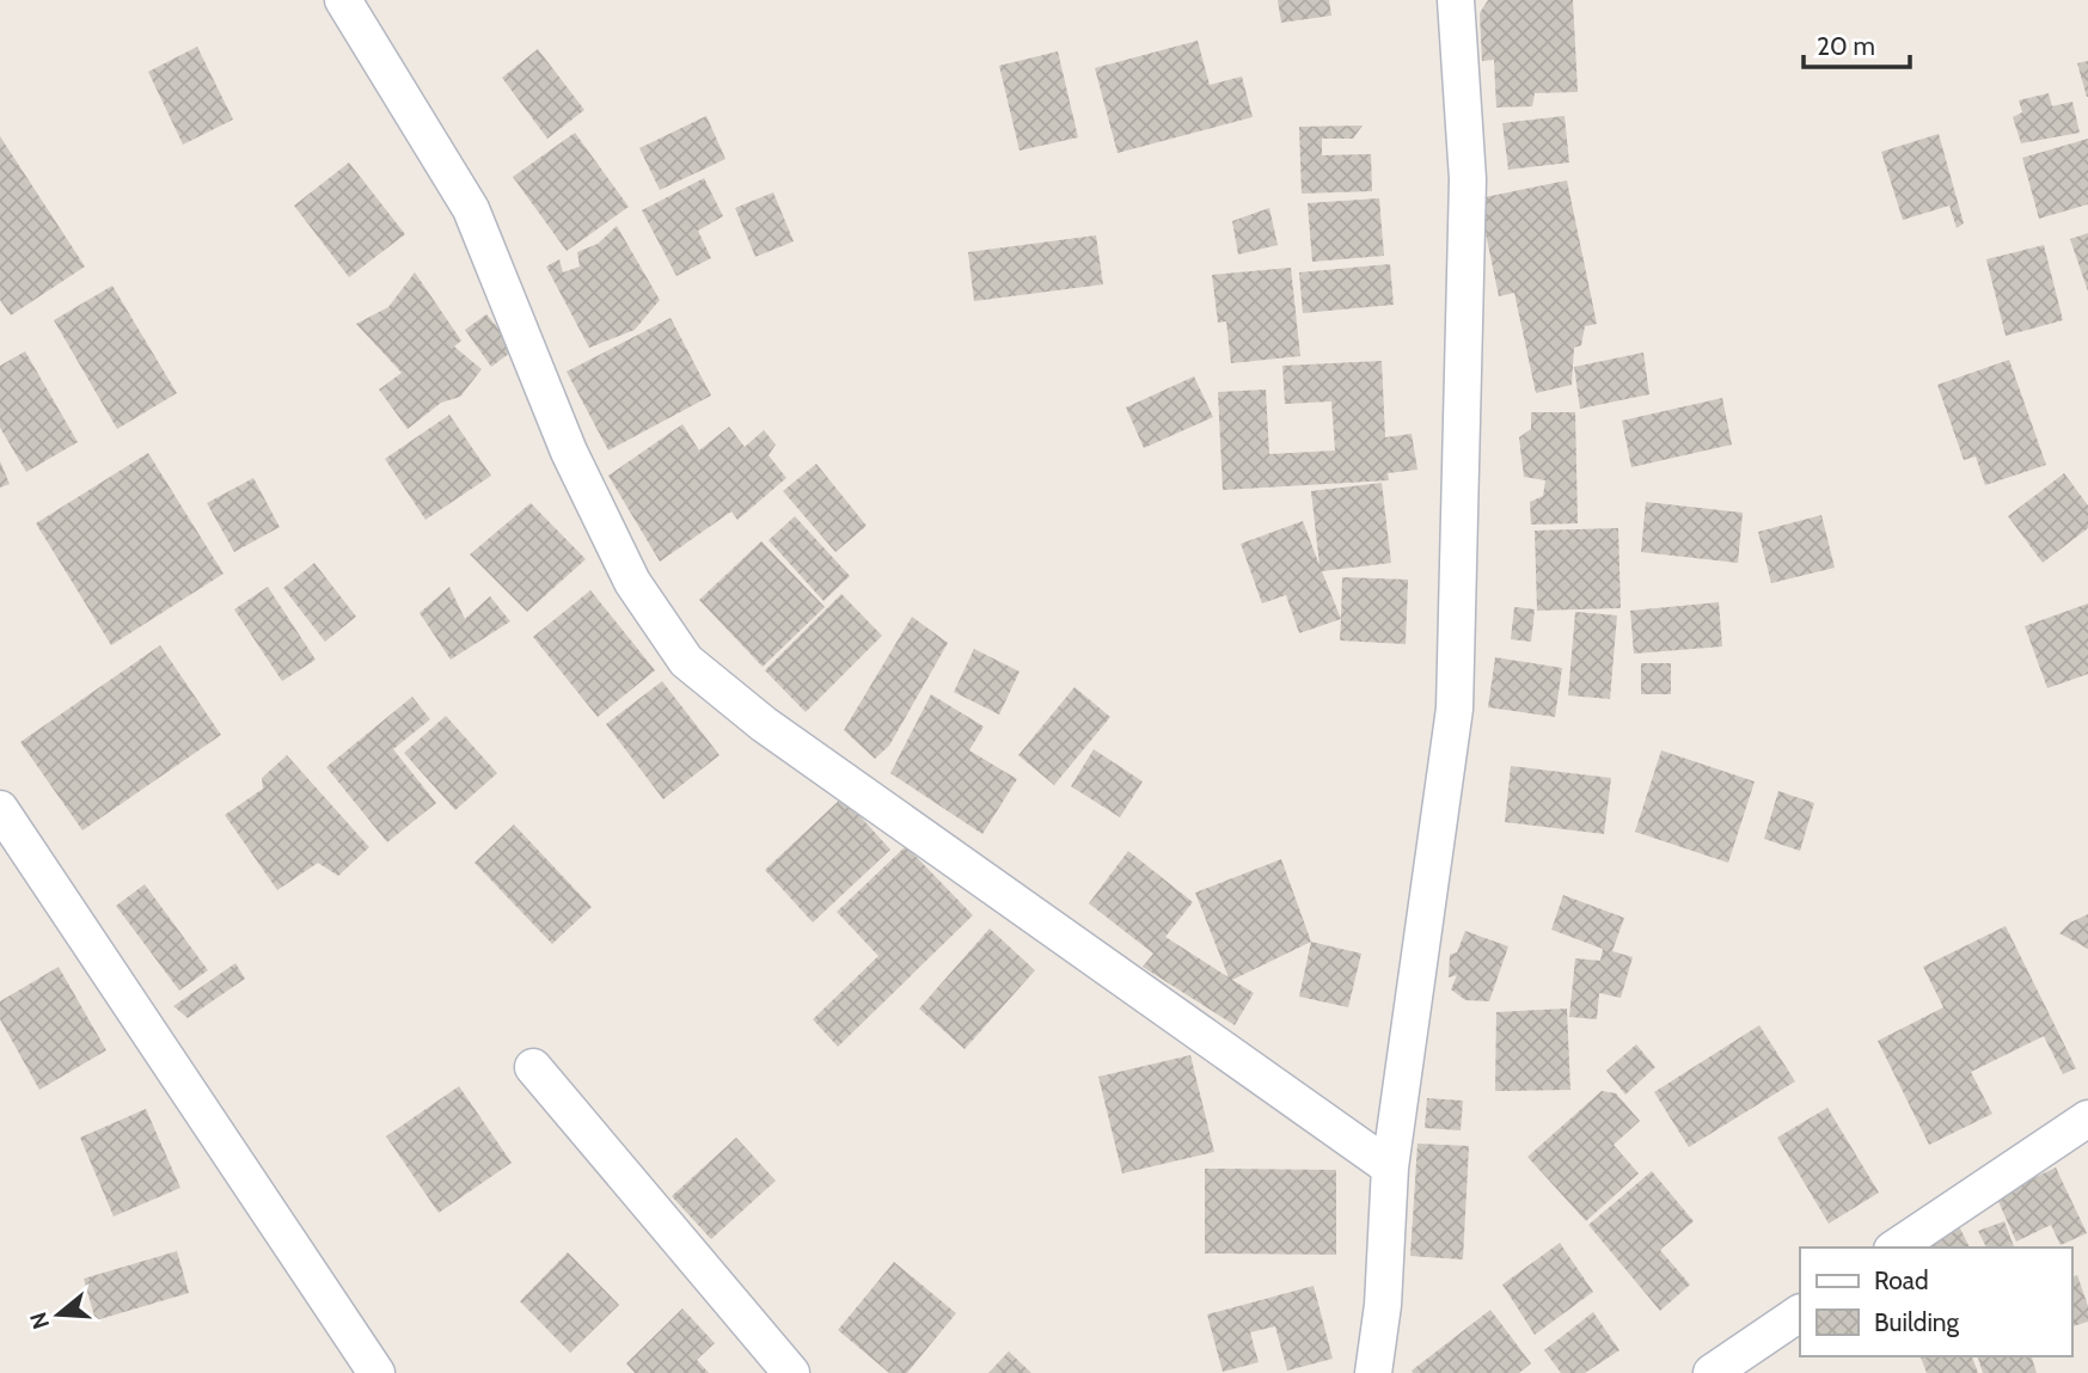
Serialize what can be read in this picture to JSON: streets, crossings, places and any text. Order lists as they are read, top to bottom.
{
  "legend": ["Road", "Building"],
  "scale_bar": "20 m",
  "north": "left"
}
